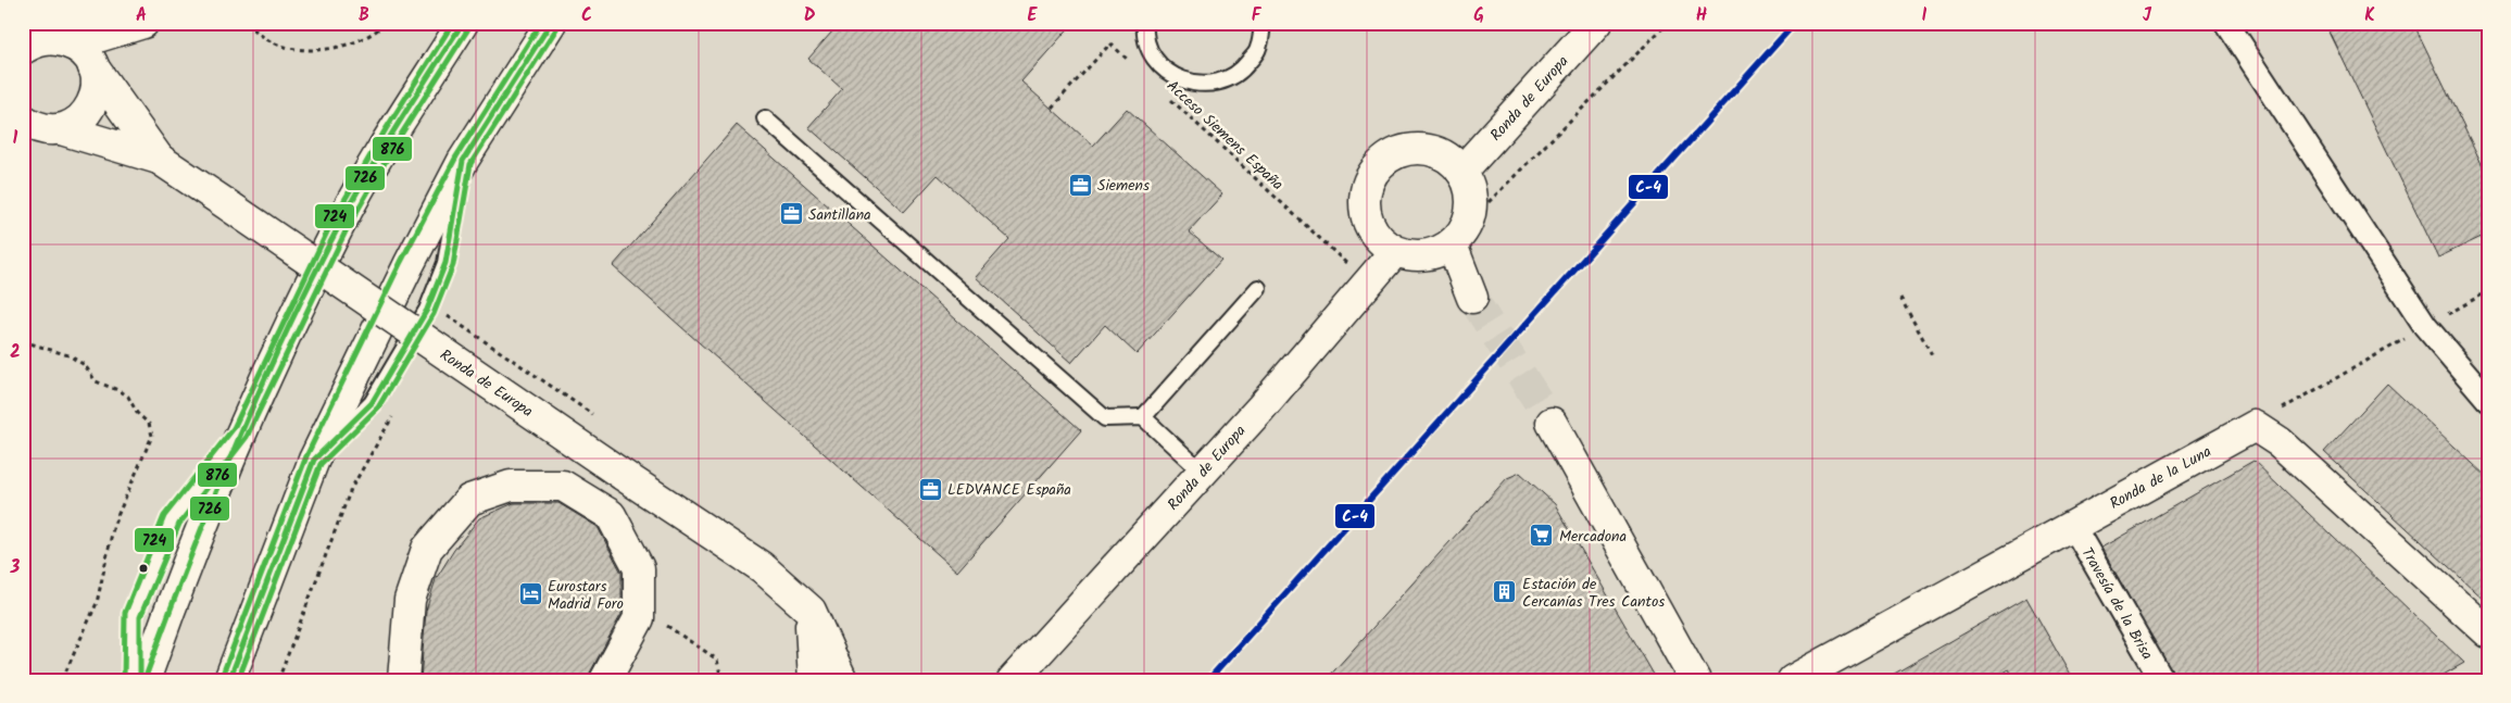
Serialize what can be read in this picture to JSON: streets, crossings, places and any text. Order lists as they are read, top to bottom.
{
  "streets": {
    "main road": ["Ronda de Europa", "Ronda de la Luna"],
    "street": ["Travesía de la Brisa"],
    "path": ["Acceso Siemens España"]
  },
  "crossings": [
    ["Ronda de la Luna", "Travesía de la Brisa"]
  ],
  "places": {
    "office": ["Siemens", "Santillana", "LEDVANCE España"],
    "supermarket": ["Mercadona"],
    "building": ["Estación de Cercanías Tres Cantos"],
    "hotel": ["Eurostars Madrid Foro"]
  },
  "lines": [
    "transit line C-4",
    "transit line 726",
    "transit line 724",
    "transit line 876"
  ],
  "grid": {
    "columns": [
      "A",
      "B",
      "C",
      "D",
      "E",
      "F",
      "G",
      "H",
      "I",
      "J",
      "K"
    ],
    "rows": ["1", "2", "3"]
  }
}
